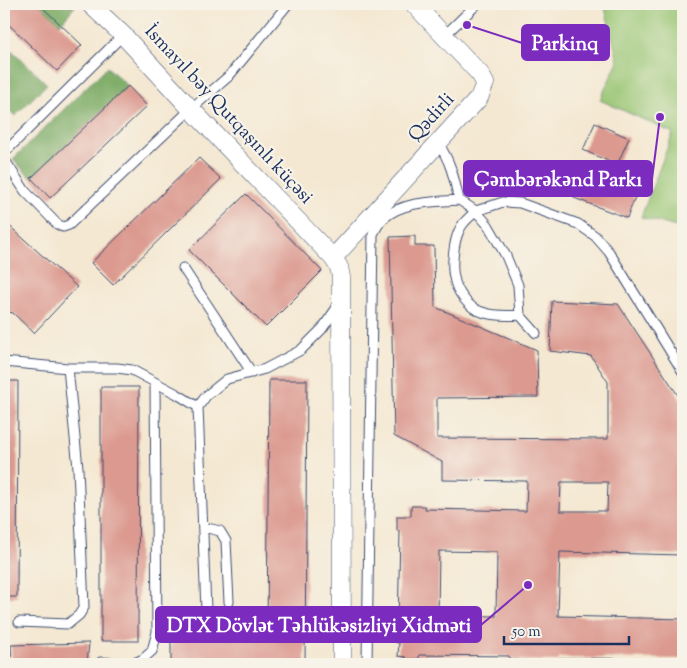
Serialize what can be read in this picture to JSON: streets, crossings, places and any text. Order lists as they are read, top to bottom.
{
  "streets": {
    "street": ["İsmayıl bəy Qutqaşınlı küçəsi", "Qədirli"]
  },
  "crossings": [
    ["İsmayıl bəy Qutqaşınlı küçəsi", "Qədirli"]
  ],
  "places": ["Parkinq", "Çəmbərəkənd Parkı", "DTX Dövlət Təhlükəsizliyi Xidməti"],
  "scale_bar": "50 m"
}
